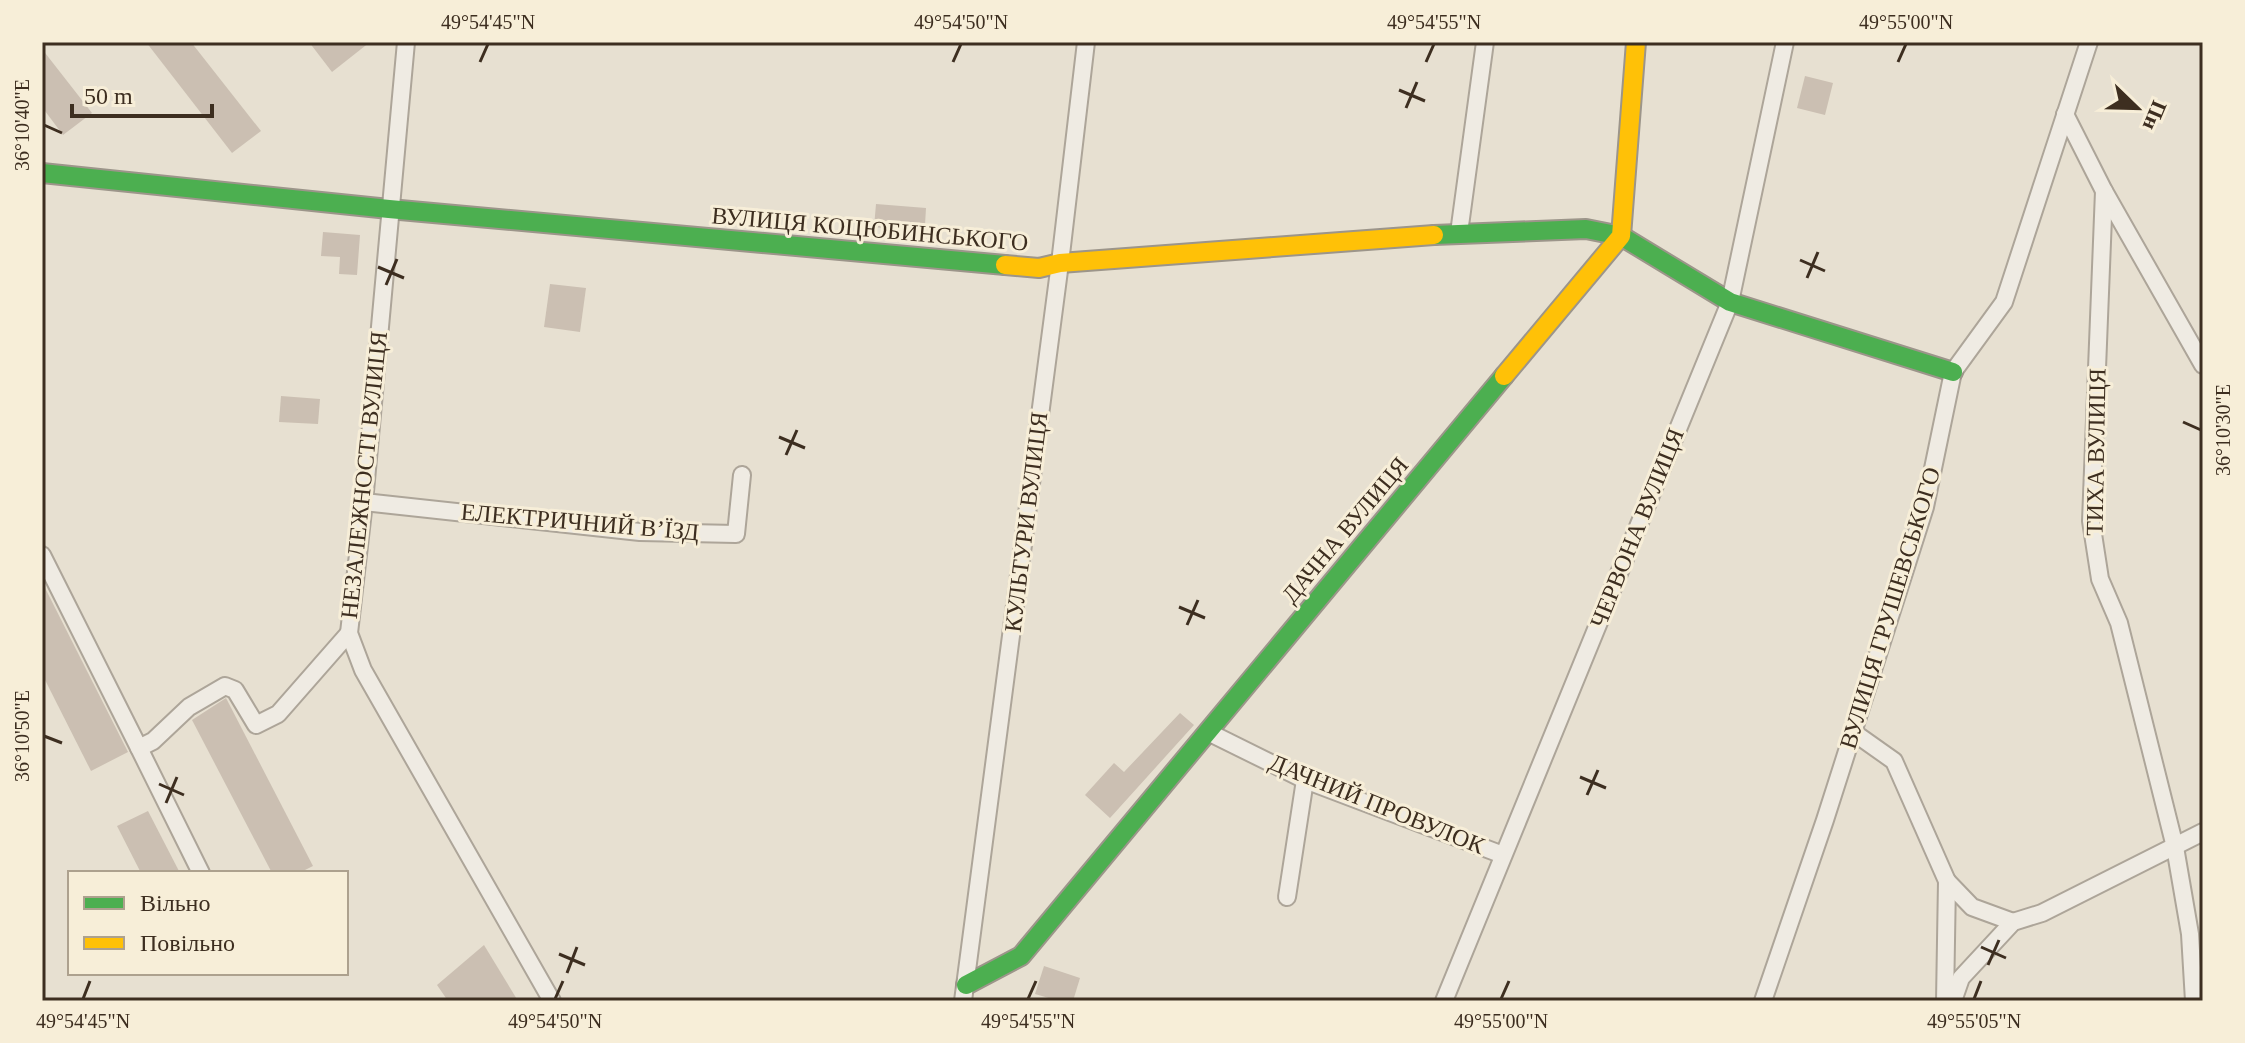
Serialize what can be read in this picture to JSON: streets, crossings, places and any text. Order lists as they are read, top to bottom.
{
  "streets": {
    "street": [
      "ВУЛИЦЯ КОЦЮБИНСЬКОГО",
      "ТИХА ВУЛИЦЯ",
      "НЕЗАЛЕЖНОСТІ ВУЛИЦЯ",
      "ЕЛЕКТРИЧНИЙ В’ЇЗД",
      "КУЛЬТУРИ ВУЛИЦЯ",
      "ЧЕРВОНА ВУЛИЦЯ",
      "ДАЧНА ВУЛИЦЯ",
      "ВУЛИЦЯ ГРУШЕВСЬКОГО",
      "ДАЧНИЙ ПРОВУЛОК"
    ]
  },
  "crossings": [
    ["ВУЛИЦЯ КОЦЮБИНСЬКОГО", "НЕЗАЛЕЖНОСТІ ВУЛИЦЯ"],
    ["ВУЛИЦЯ КОЦЮБИНСЬКОГО", "КУЛЬТУРИ ВУЛИЦЯ"],
    ["ВУЛИЦЯ КОЦЮБИНСЬКОГО", "ЧЕРВОНА ВУЛИЦЯ"],
    ["ВУЛИЦЯ КОЦЮБИНСЬКОГО", "ДАЧНА ВУЛИЦЯ"],
    ["ВУЛИЦЯ КОЦЮБИНСЬКОГО", "ВУЛИЦЯ ГРУШЕВСЬКОГО"],
    ["НЕЗАЛЕЖНОСТІ ВУЛИЦЯ", "ЕЛЕКТРИЧНИЙ В’ЇЗД"],
    ["КУЛЬТУРИ ВУЛИЦЯ", "ДАЧНА ВУЛИЦЯ"],
    ["ЧЕРВОНА ВУЛИЦЯ", "ДАЧНИЙ ПРОВУЛОК"],
    ["ДАЧНА ВУЛИЦЯ", "ДАЧНИЙ ПРОВУЛОК"]
  ],
  "legend": ["Вільно", "Повільно"],
  "scale_bar": "50 m",
  "north": "bottom right",
  "coordinates": [
    "49°54'45\"N",
    "49°54'50\"N",
    "49°54'55\"N",
    "49°55'00\"N",
    "36°10'40\"E",
    "36°10'30\"E",
    "36°10'50\"E",
    "49°55'05\"N"
  ]
}
